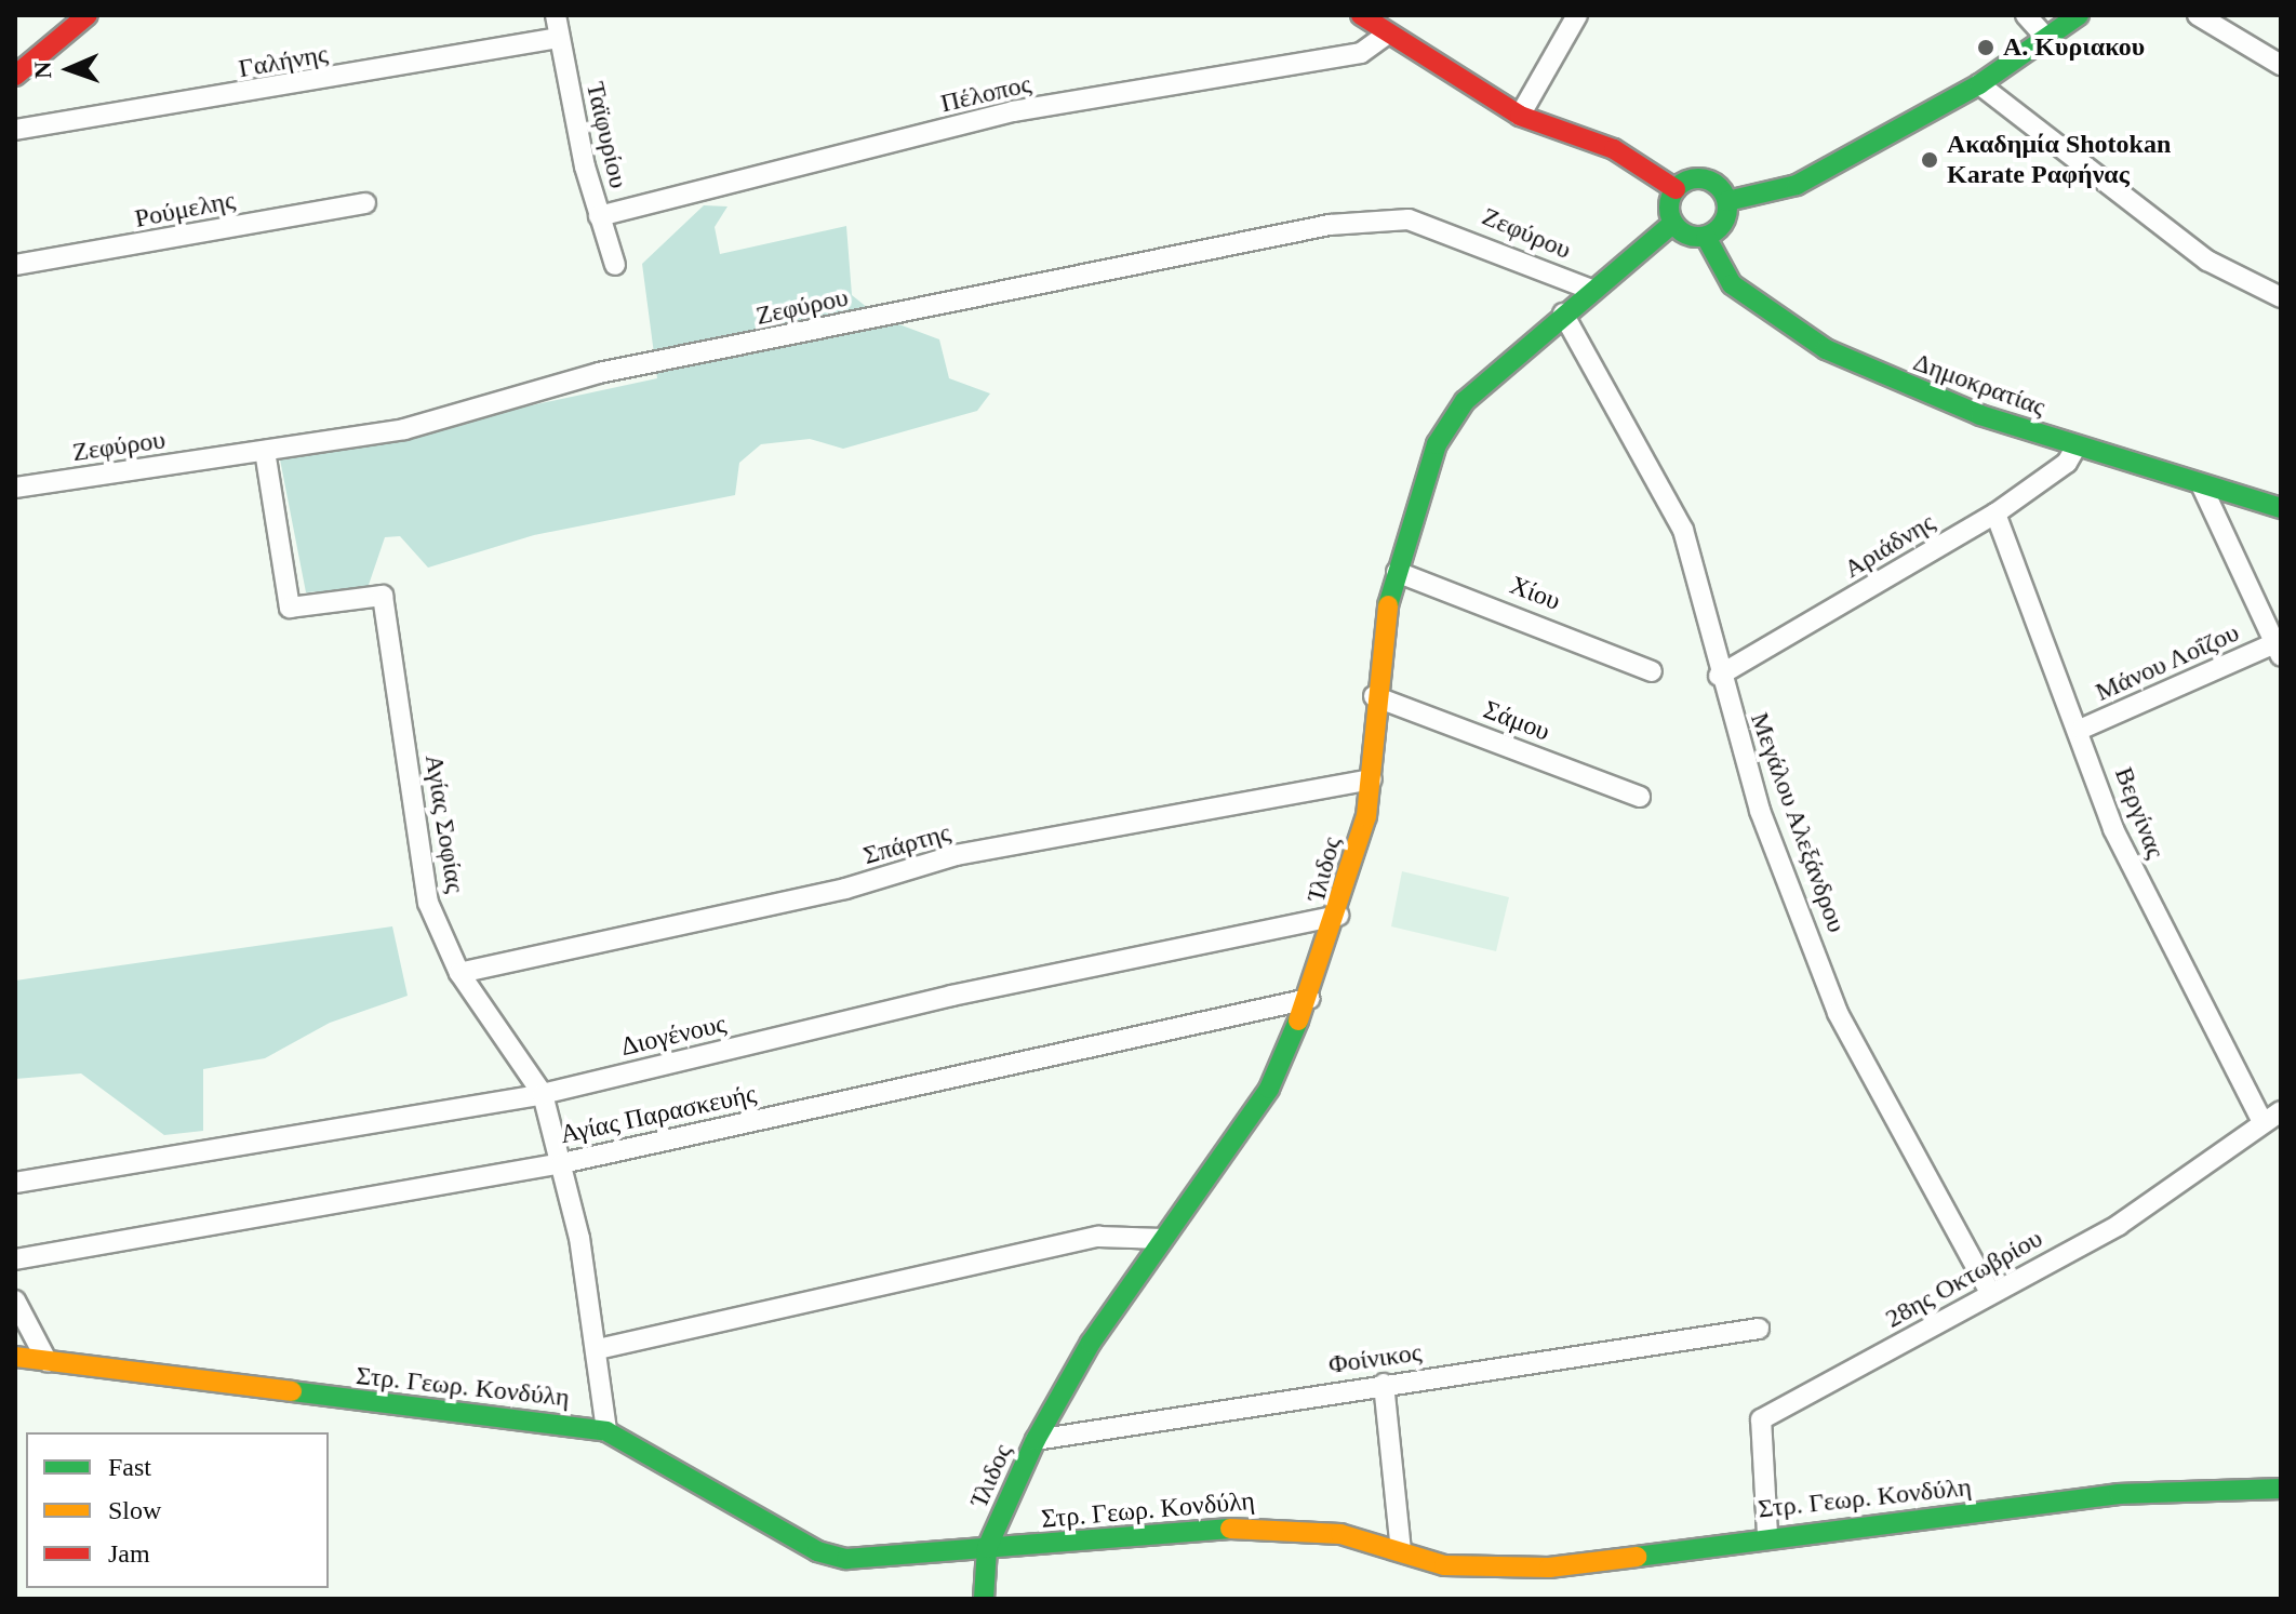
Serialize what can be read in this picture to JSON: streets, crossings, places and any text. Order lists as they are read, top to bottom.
{
  "streets": {
    "street": [
      "Γαλήνης",
      "Πέλοπος",
      "Ταϊφυρίου",
      "Ρούμελης",
      "Ζεφύρου",
      "Δημοκρατίας",
      "Αριάδνης",
      "Χίου",
      "Μάνου Λοΐζου",
      "Σάμου",
      "Βεργίνας",
      "Μεγάλου Αλεξάνδρου",
      "Αγίας Σοφίας",
      "Σπάρτης",
      "Ίλιδος",
      "Διογένους",
      "Αγίας Παρασκευής",
      "28ης Οκτωβρίου",
      "Φοίνικος",
      "Στρ. Γεωρ. Κονδύλη"
    ]
  },
  "crossings": [
    ["Γαλήνης", "Ταϊφυρίου"],
    ["Πέλοπος", "Ταϊφυρίου"],
    ["Ζεφύρου", "Αγίας Σοφίας"],
    ["Ζεφύρου", "Ίλιδος"],
    ["Δημοκρατίας", "Αριάδνης"],
    ["Δημοκρατίας", "Ίλιδος"],
    ["Αριάδνης", "Βεργίνας"],
    ["Αριάδνης", "Μεγάλου Αλεξάνδρου"],
    ["Χίου", "Ίλιδος"],
    ["Μάνου Λοΐζου", "Βεργίνας"],
    ["Σάμου", "Ίλιδος"],
    ["Βεργίνας", "28ης Οκτωβρίου"],
    ["Μεγάλου Αλεξάνδρου", "Ίλιδος"],
    ["Μεγάλου Αλεξάνδρου", "28ης Οκτωβρίου"],
    ["Αγίας Σοφίας", "Σπάρτης"],
    ["Αγίας Σοφίας", "Διογένους"],
    ["Αγίας Σοφίας", "Αγίας Παρασκευής"],
    ["Αγίας Σοφίας", "Στρ. Γεωρ. Κονδύλη"],
    ["Σπάρτης", "Ίλιδος"],
    ["Ίλιδος", "Διογένους"],
    ["Ίλιδος", "Αγίας Παρασκευής"],
    ["Ίλιδος", "Φοίνικος"],
    ["Ίλιδος", "Στρ. Γεωρ. Κονδύλη"],
    ["28ης Οκτωβρίου", "Στρ. Γεωρ. Κονδύλη"]
  ],
  "places": ["Α. Κυριακου", "Ακαδημία Shotokan Karate Ραφήνας"],
  "legend": ["Fast", "Slow", "Jam"],
  "north": "left"
}
